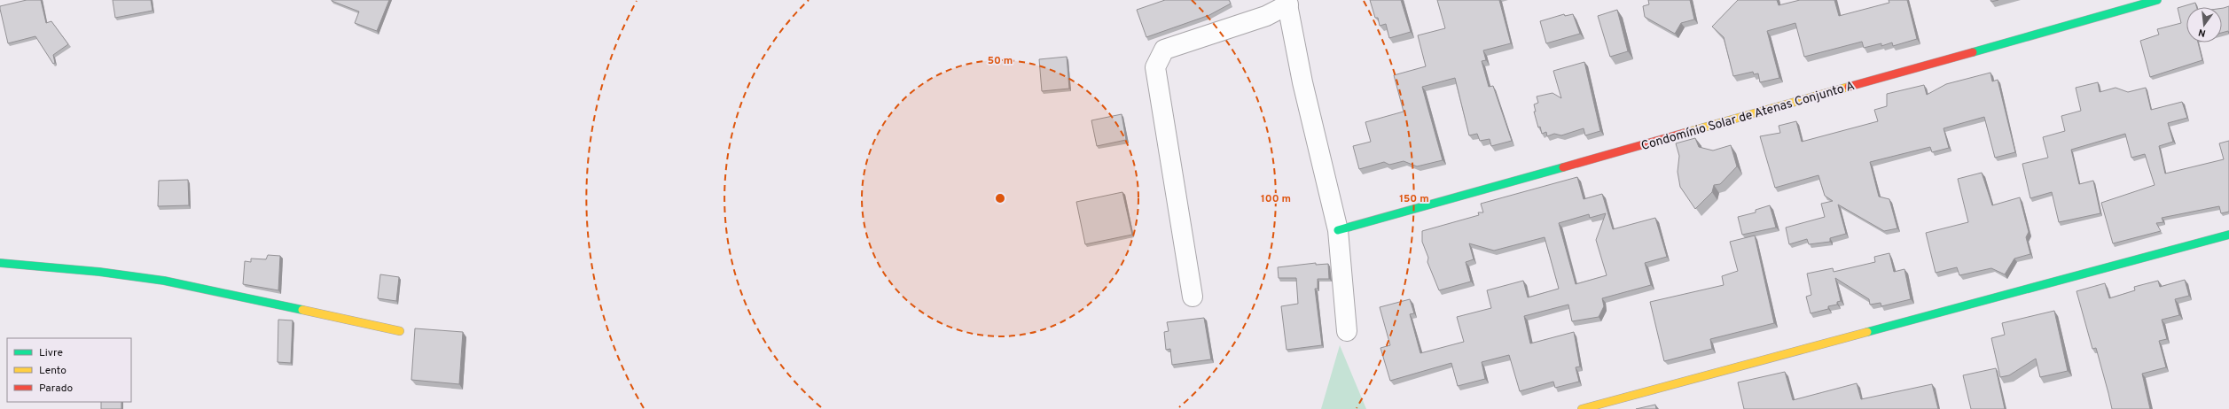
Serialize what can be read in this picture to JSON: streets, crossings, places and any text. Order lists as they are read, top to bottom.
{
  "streets": {
    "street": ["Condomínio Solar de Atenas Conjunto A"]
  },
  "legend": ["Livre", "Lento", "Parado"],
  "north": "bottom",
  "rings": ["50 m", "100 m", "150 m"]
}
